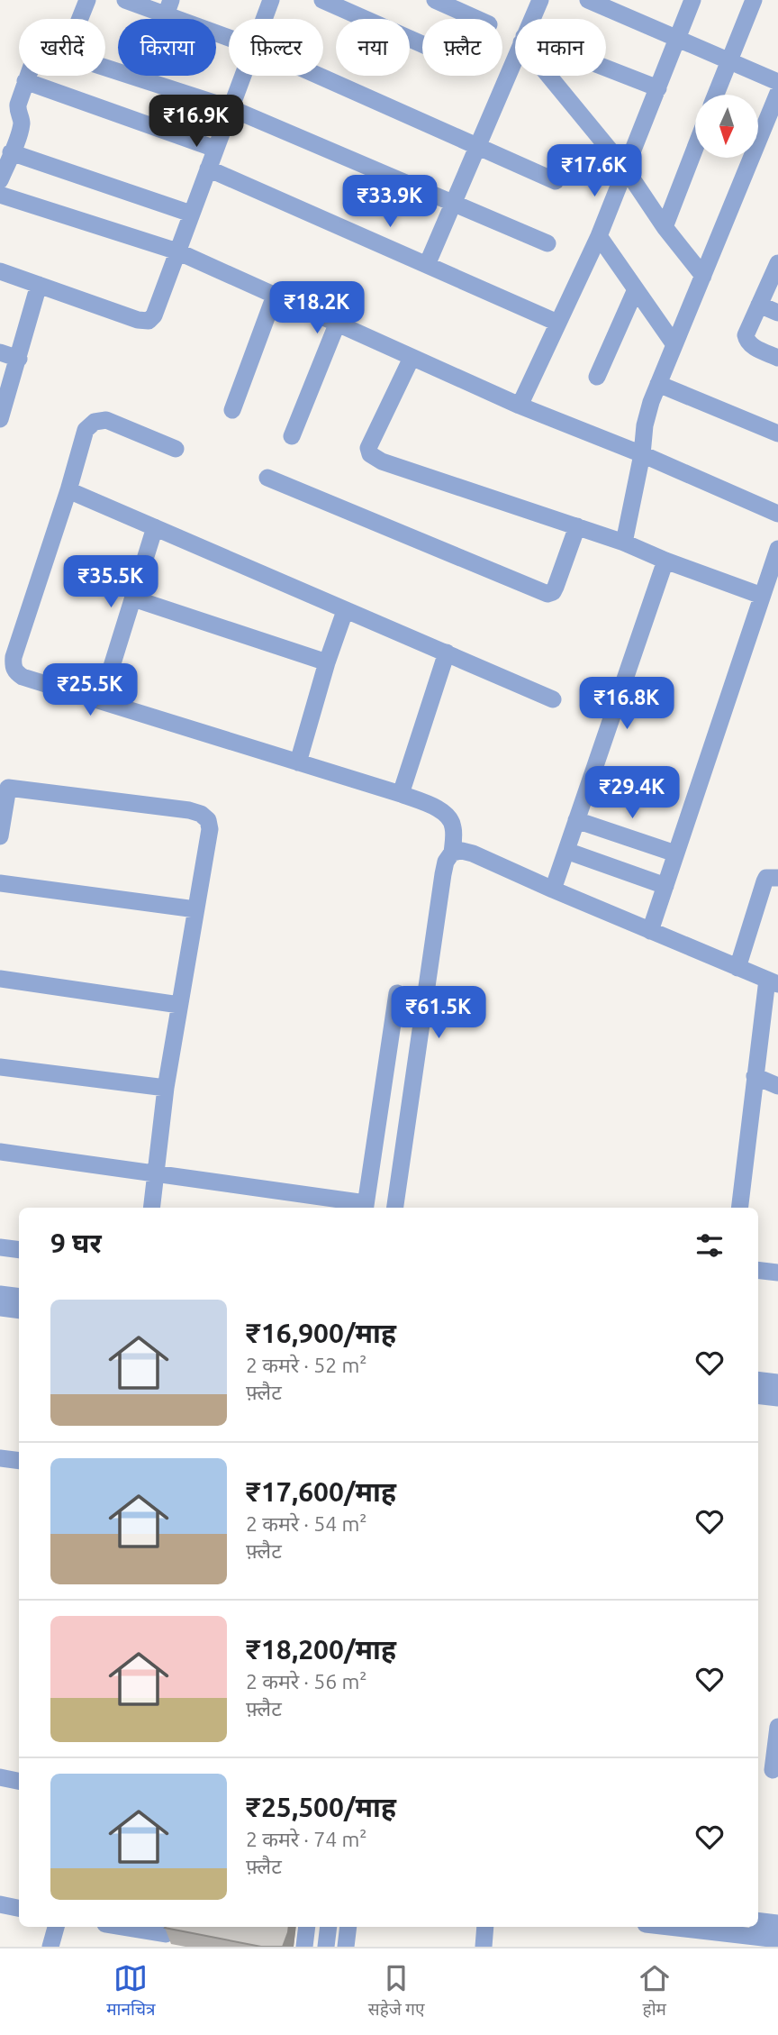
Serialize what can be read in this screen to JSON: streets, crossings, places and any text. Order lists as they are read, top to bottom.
{
  "north": "bottom",
  "page": {
    "chip": [
      "खरीदें",
      "किराया",
      "फ़िल्टर",
      "नया",
      "फ़्लैट",
      "मकान"
    ],
    "price": [
      "₹16.9K",
      "₹17.6K",
      "₹33.9K",
      "₹18.2K",
      "₹35.5K",
      "₹25.5K",
      "₹16.8K",
      "₹29.4K",
      "₹61.5K"
    ],
    "heading": "9 घर",
    "list": [
      {
        "name": "₹16,900/माह",
        "note": "2 कमरे · 52 m² · फ़्लैट"
      },
      {
        "name": "₹17,600/माह",
        "note": "2 कमरे · 54 m² · फ़्लैट"
      },
      {
        "name": "₹18,200/माह",
        "note": "2 कमरे · 56 m² · फ़्लैट"
      },
      {
        "name": "₹25,500/माह",
        "note": "2 कमरे · 74 m² · फ़्लैट"
      }
    ],
    "tabs": ["मानचित्र", "सहेजे गए", "होम"]
  }
}
